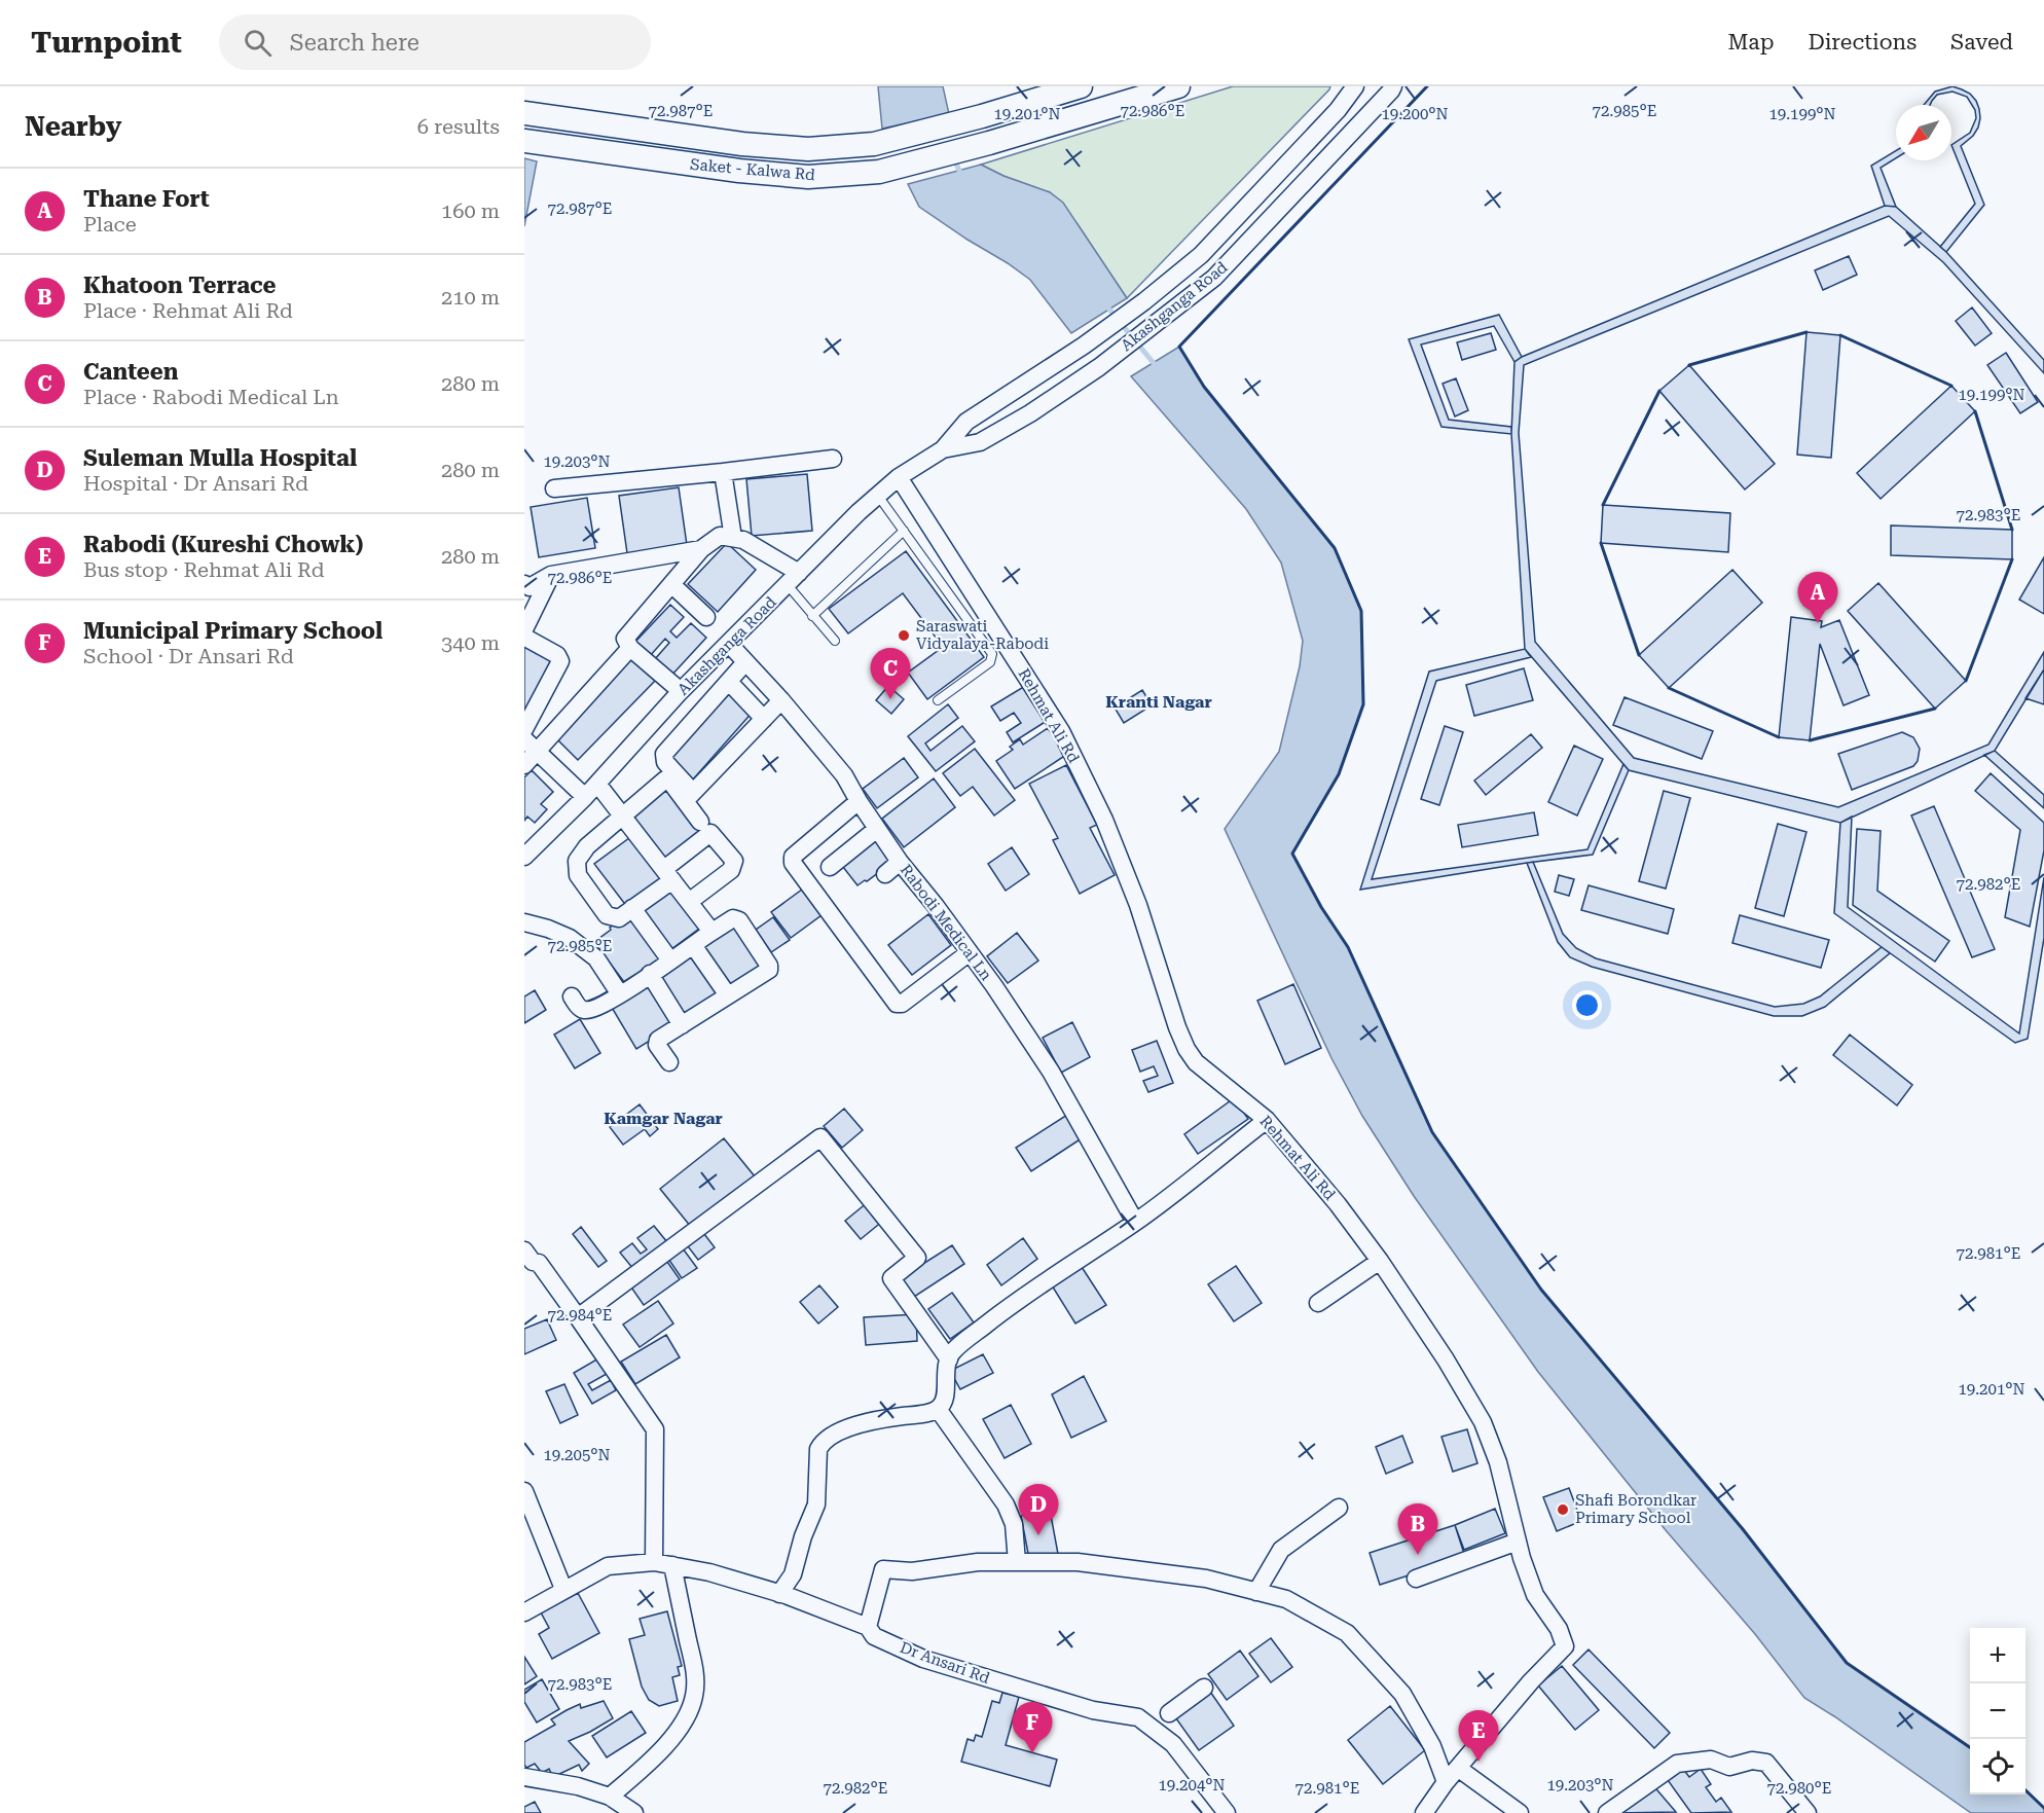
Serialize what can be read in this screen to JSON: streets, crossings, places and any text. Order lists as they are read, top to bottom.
{
  "streets": {
    "main road": ["Saket - Kalwa Rd"],
    "street": [
      "Akashganga Road",
      "Rehmat Ali Rd",
      "Rabodi Medical Ln",
      "Dr Ansari Rd"
    ]
  },
  "crossings": [
    ["Akashganga Road", "Rehmat Ali Rd"],
    ["Akashganga Road", "Rabodi Medical Ln"]
  ],
  "districts": ["Kranti Nagar", "Kamgar Nagar"],
  "places": ["Saraswati Vidyalaya-Rabodi", "Shafi Borondkar Primary School"],
  "north": "bottom left",
  "page": {
    "header": "Turnpoint",
    "search": "Search here",
    "nav": ["Map", "Directions", "Saved"],
    "heading": ["Nearby", "6 results"],
    "list": [
      {
        "mark": "A",
        "name": "Thane Fort",
        "note": "Place",
        "value": "160 m"
      },
      {
        "mark": "B",
        "name": "Khatoon Terrace",
        "note": "Place · Rehmat Ali Rd",
        "value": "210 m"
      },
      {
        "mark": "C",
        "name": "Canteen",
        "note": "Place · Rabodi Medical Ln",
        "value": "280 m"
      },
      {
        "mark": "D",
        "name": "Suleman Mulla Hospital",
        "note": "Hospital · Dr Ansari Rd",
        "value": "280 m"
      },
      {
        "mark": "E",
        "name": "Rabodi (Kureshi Chowk)",
        "note": "Bus stop · Rehmat Ali Rd",
        "value": "280 m"
      },
      {
        "mark": "F",
        "name": "Municipal Primary School",
        "note": "School · Dr Ansari Rd",
        "value": "340 m"
      }
    ],
    "pins": [
      "A",
      "C",
      "D",
      "B",
      "F",
      "E"
    ],
    "map_buttons": ["+", "−"]
  },
  "coordinates": [
    "72.987°E",
    "72.986°E",
    "72.985°E",
    "19.201°N",
    "19.200°N",
    "19.199°N",
    "19.203°N",
    "72.983°E",
    "72.982°E",
    "72.981°E",
    "72.984°E",
    "19.205°N",
    "19.204°N",
    "72.980°E"
  ]
}
